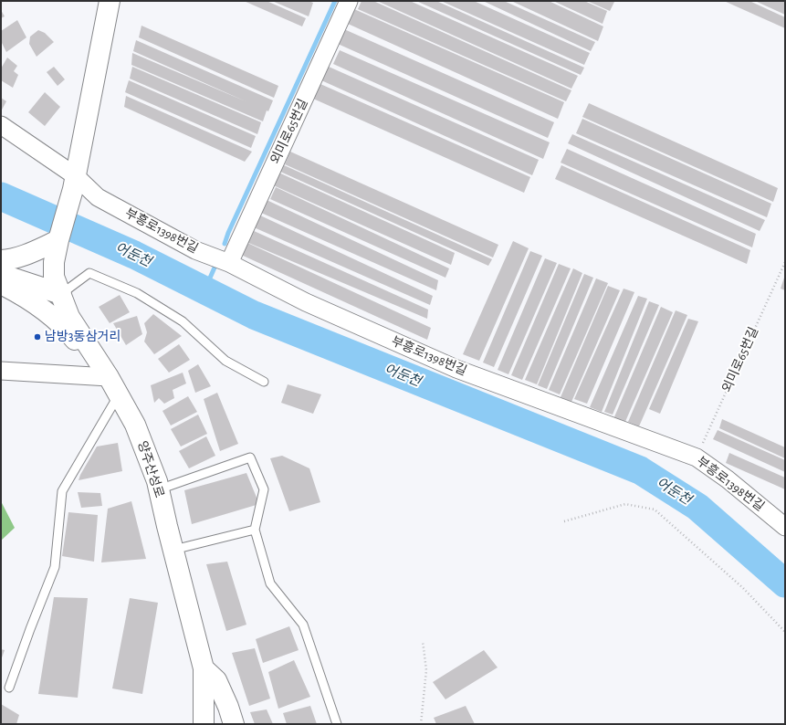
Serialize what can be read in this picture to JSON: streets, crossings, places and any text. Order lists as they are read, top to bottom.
{
  "streets": {
    "street": ["외미로65번길", "부흥로1398번길", "양주산성로"]
  },
  "crossings": [
    ["외미로65번길", "부흥로1398번길"]
  ],
  "water": ["어둔천"],
  "places": ["남방3동삼거리"]
}
